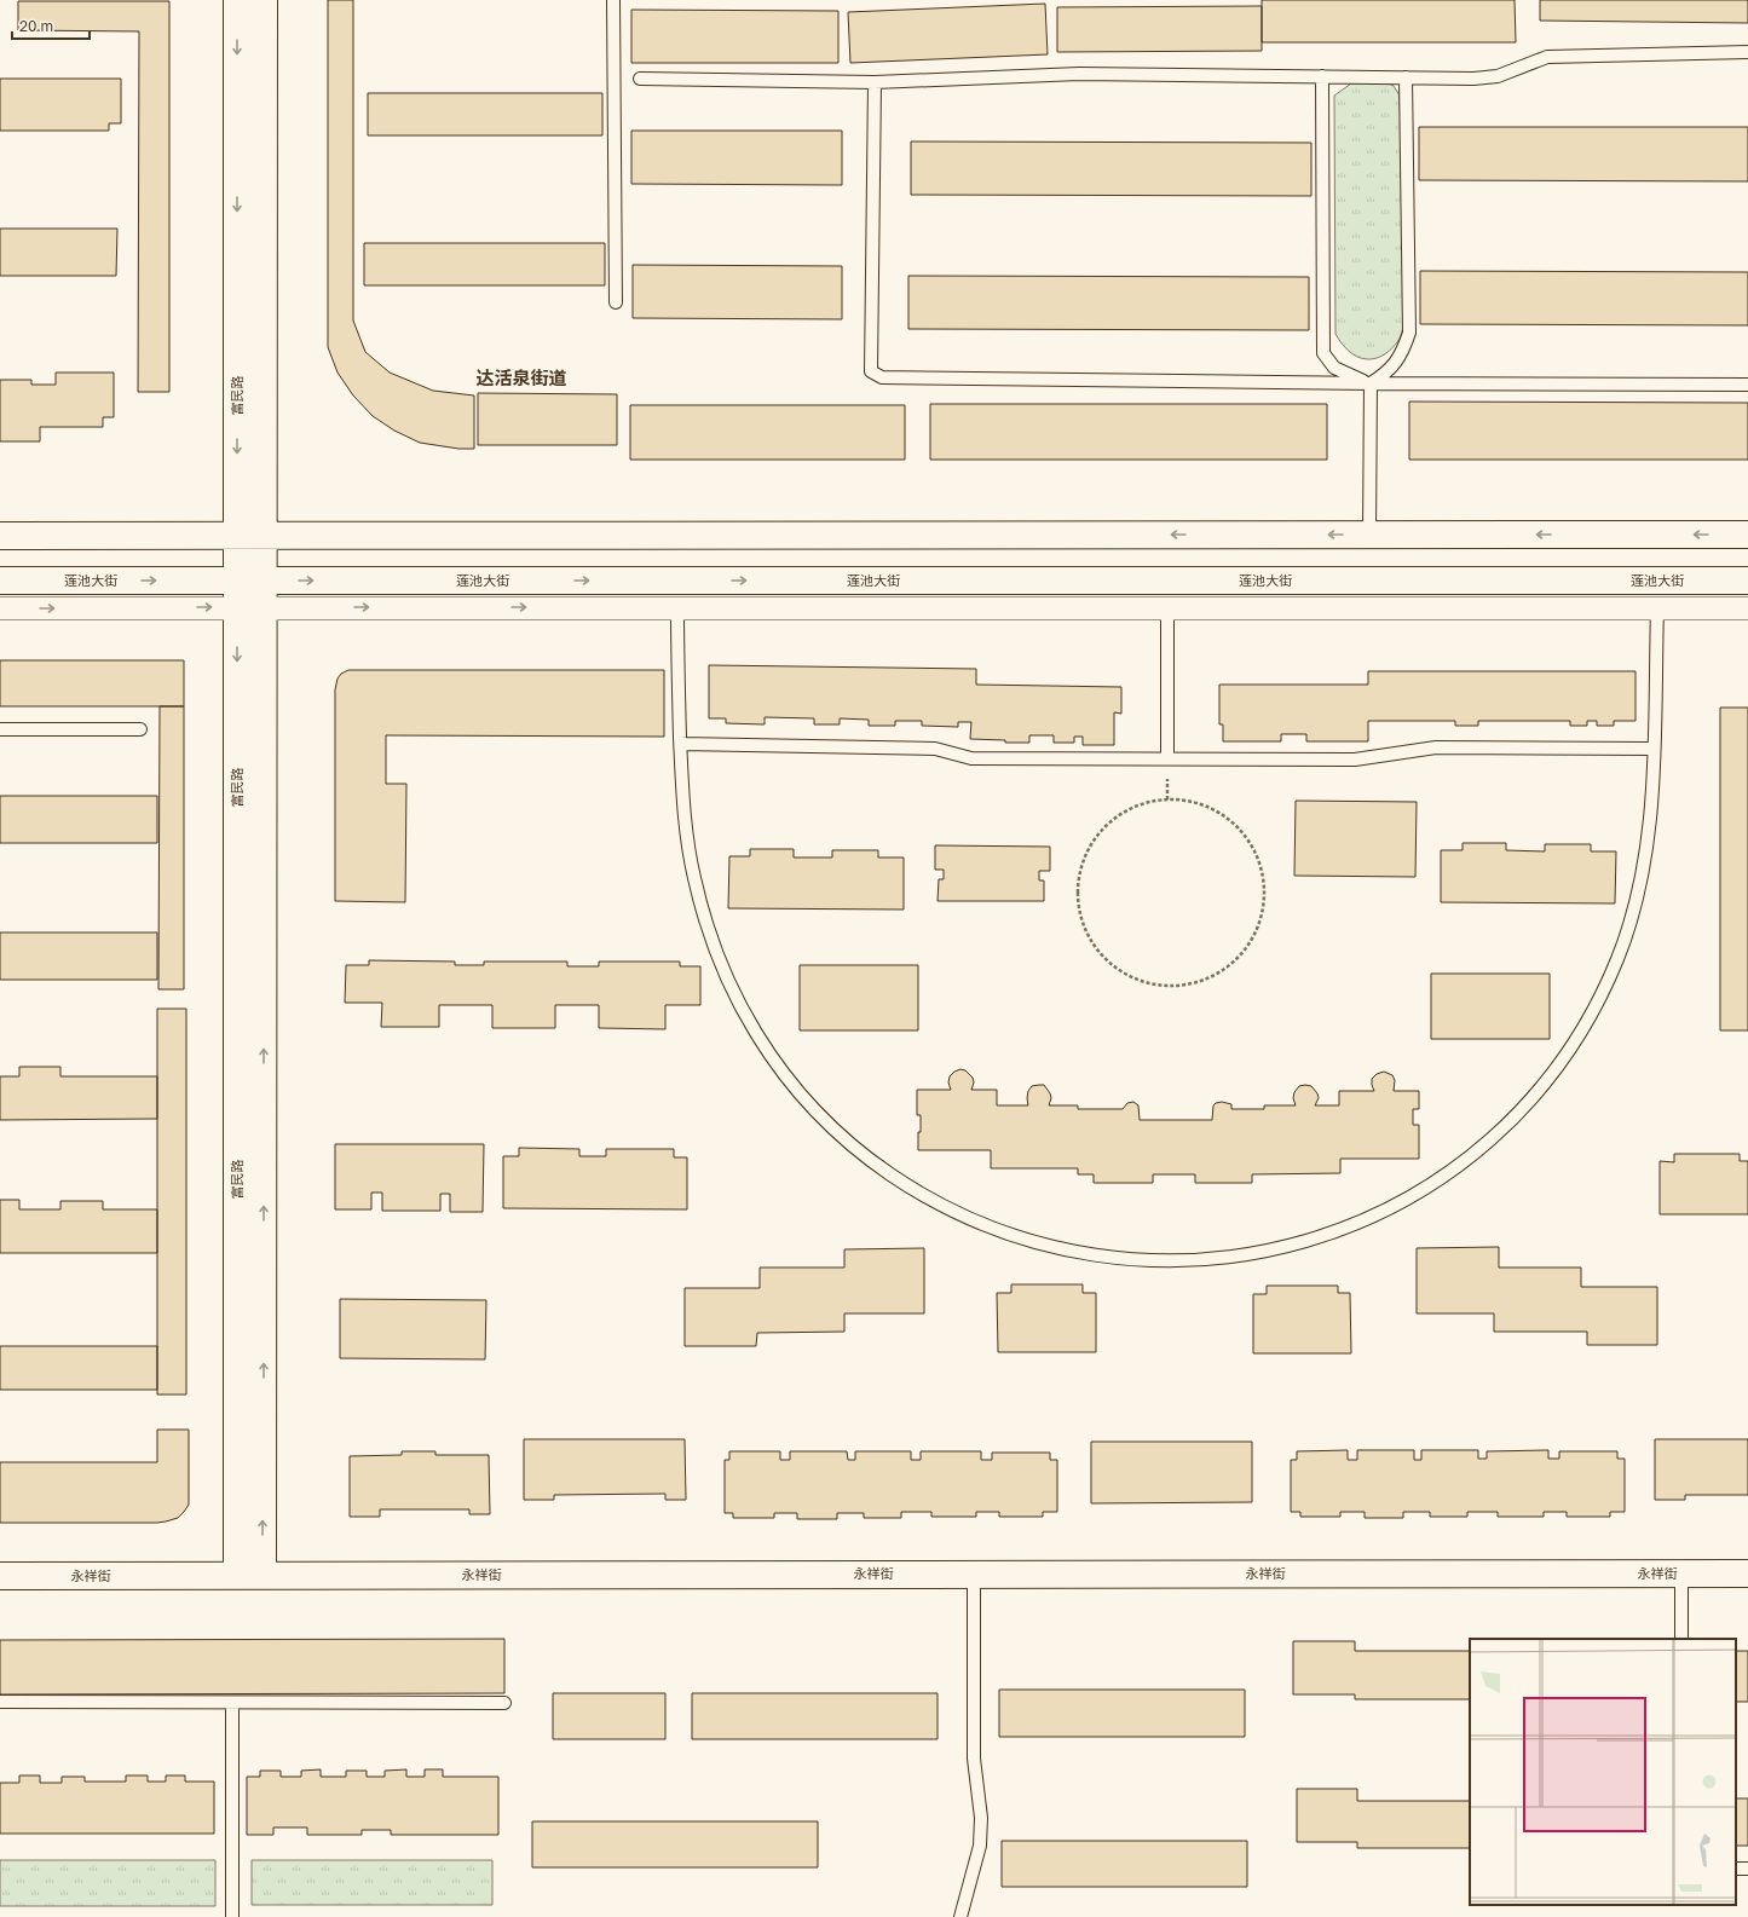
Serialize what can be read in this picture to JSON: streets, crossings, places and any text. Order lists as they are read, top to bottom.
{
  "streets": {
    "street": ["富民路", "莲池大街", "永祥街"]
  },
  "crossings": [
    ["富民路", "莲池大街"],
    ["富民路", "永祥街"]
  ],
  "districts": ["达活泉街道"],
  "scale_bar": "20 m"
}
